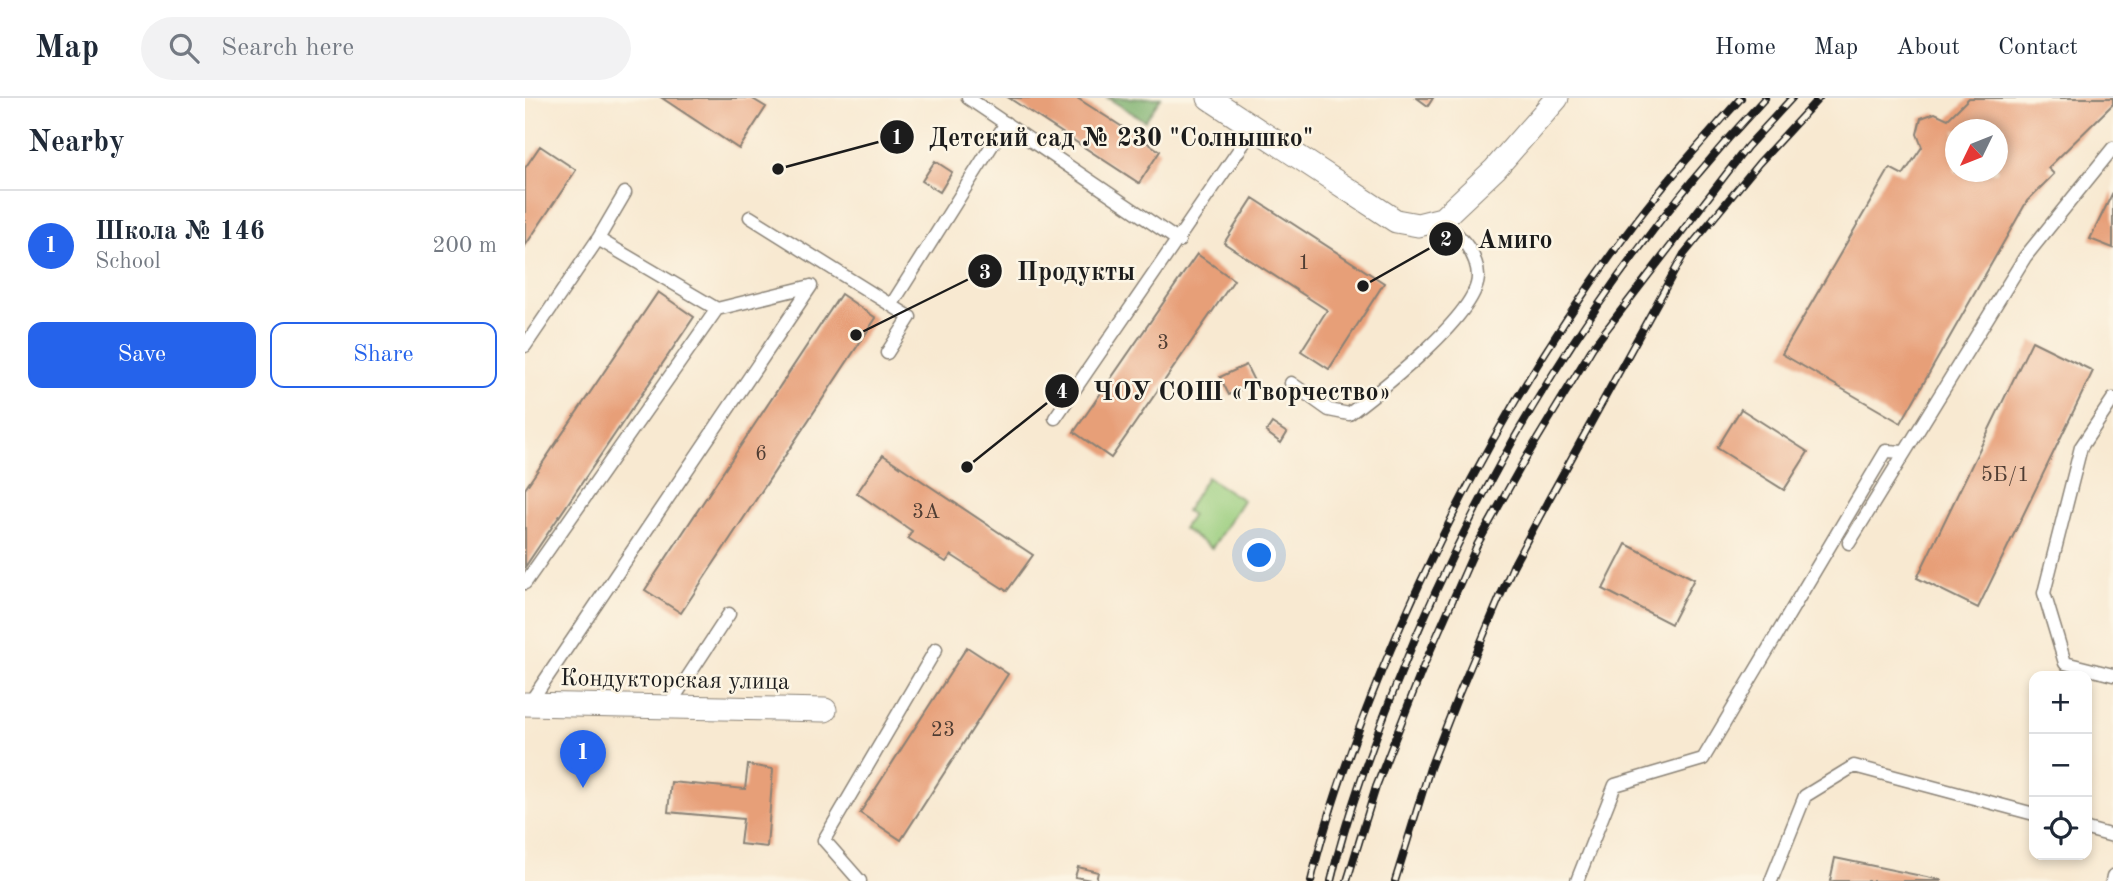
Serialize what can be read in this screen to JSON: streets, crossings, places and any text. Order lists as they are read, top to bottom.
{
  "streets": {
    "street": ["Кондукторская улица"]
  },
  "places": [
    "Детский сад № 230 \"Солнышко\"",
    "Амиго",
    "Продукты",
    "ЧОУ СОШ «Творчество»"
  ],
  "house_numbers": [
    "1",
    "3",
    "6",
    "5Б/1",
    "3А",
    "23"
  ],
  "north": "bottom left",
  "page": {
    "header": "Map",
    "search": "Search here",
    "nav": [
      "Home",
      "Map",
      "About",
      "Contact"
    ],
    "heading": "Nearby",
    "list": [
      {
        "mark": "1",
        "name": "Школа № 146",
        "note": "School",
        "value": "200 m"
      }
    ],
    "buttons": ["Save", "Share"],
    "map_buttons": ["+", "−"],
    "pins": "1"
  }
}
